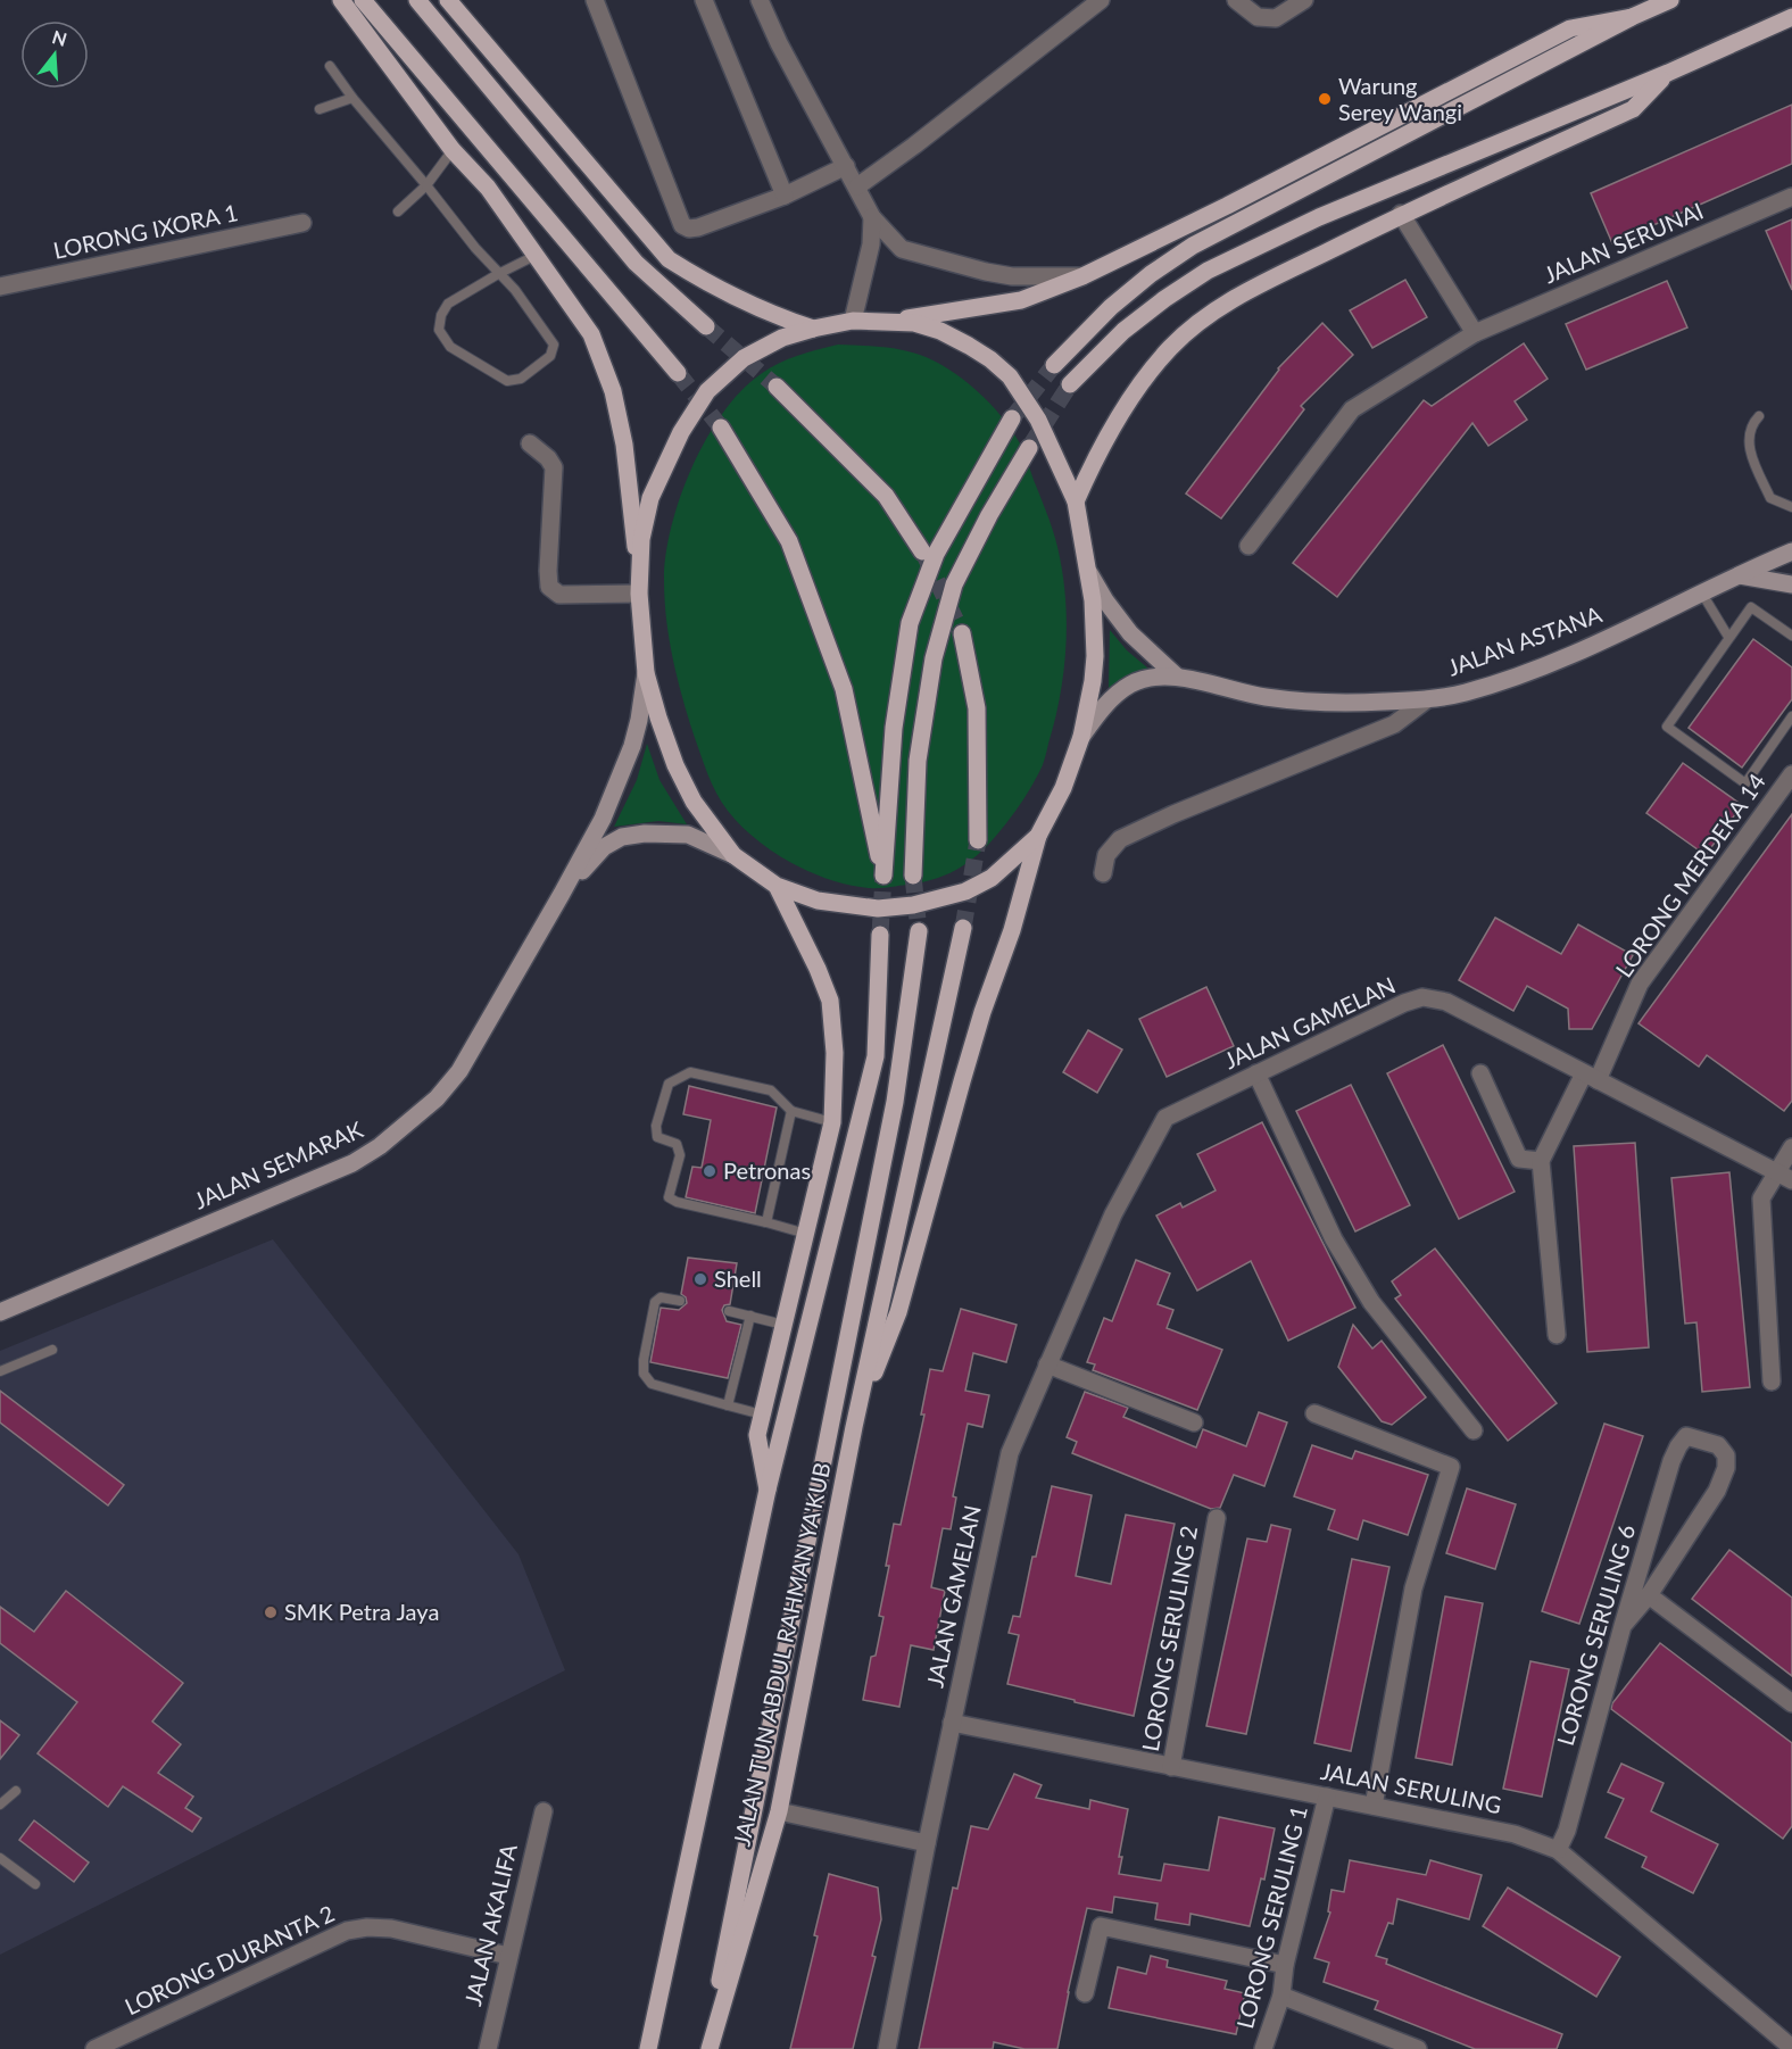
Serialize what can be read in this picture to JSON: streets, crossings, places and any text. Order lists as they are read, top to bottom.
{
  "streets": {
    "main road": ["JALAN ASTANA", "JALAN SEMARAK", "JALAN TUN ABDUL RAHMAN YA'KUB"],
    "street": [
      "LORONG IXORA 1",
      "JALAN SERUNAI",
      "LORONG MERDEKA 14",
      "JALAN GAMELAN",
      "LORONG SERULING 6",
      "LORONG SERULING 2",
      "JALAN SERULING",
      "LORONG SERULING 1",
      "JALAN AKALIFA",
      "LORONG DURANTA 2"
    ]
  },
  "crossings": [
    ["LORONG MERDEKA 14", "JALAN GAMELAN"],
    ["JALAN GAMELAN", "JALAN SERULING"],
    ["LORONG SERULING 6", "JALAN SERULING"],
    ["LORONG SERULING 2", "JALAN SERULING"],
    ["JALAN SERULING", "LORONG SERULING 1"],
    ["JALAN AKALIFA", "LORONG DURANTA 2"]
  ],
  "places": [
    "Warung Serey Wangi",
    "Petronas",
    "Shell",
    "SMK Petra Jaya"
  ],
  "north": "top"
}
